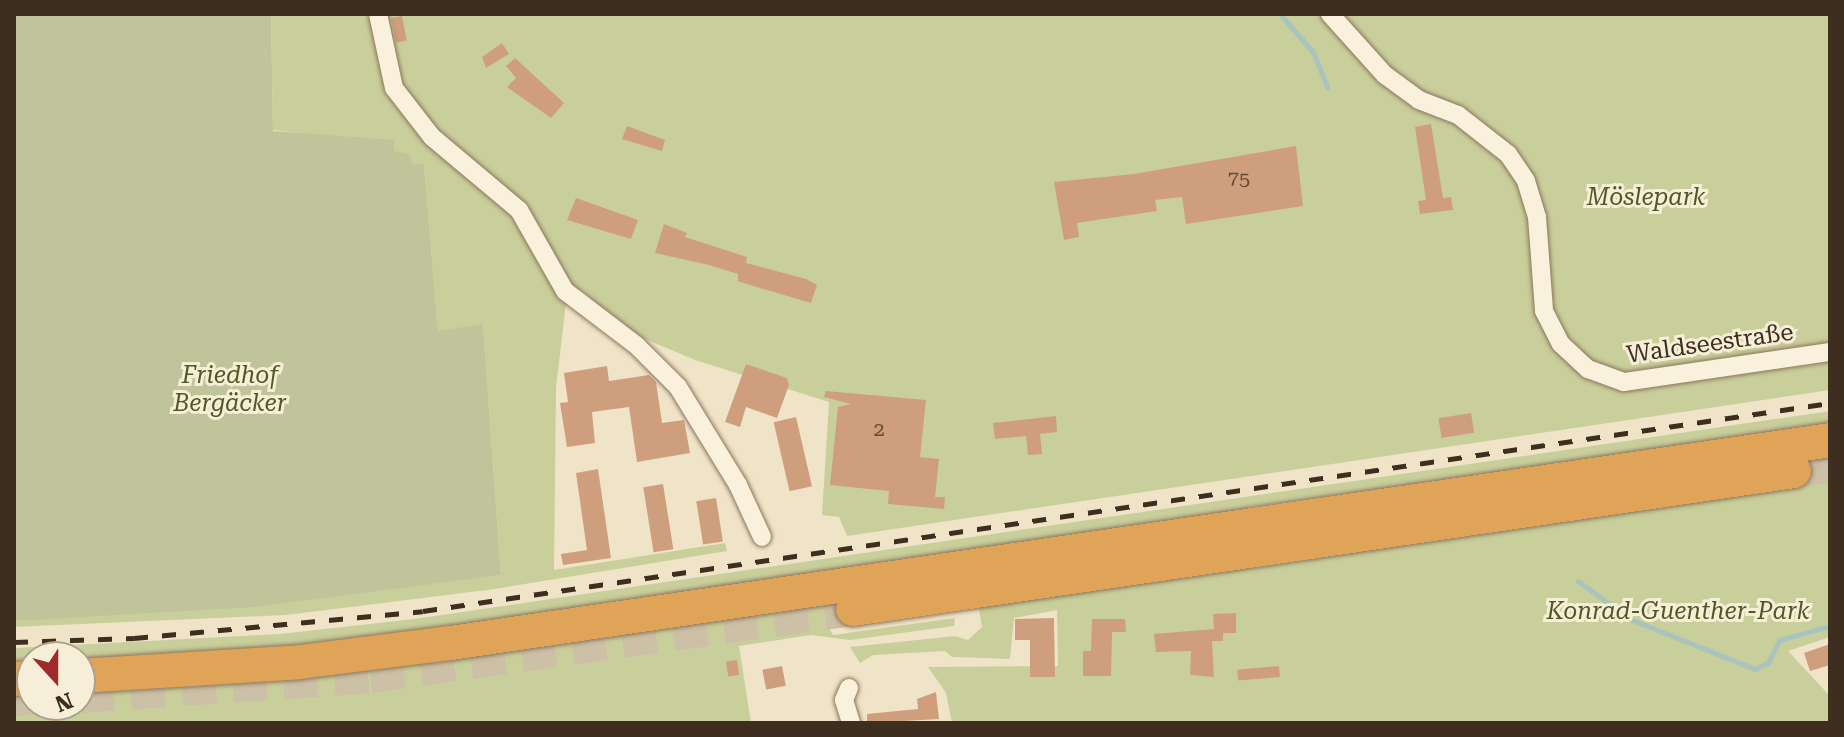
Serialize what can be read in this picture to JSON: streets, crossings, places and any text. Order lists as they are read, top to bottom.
{
  "streets": {
    "street": ["Waldseestraße"]
  },
  "parks": ["Möslepark", "Friedhof Bergäcker", "Konrad-Guenther-Park"],
  "house_numbers": ["75", "2"],
  "north": "bottom"
}
